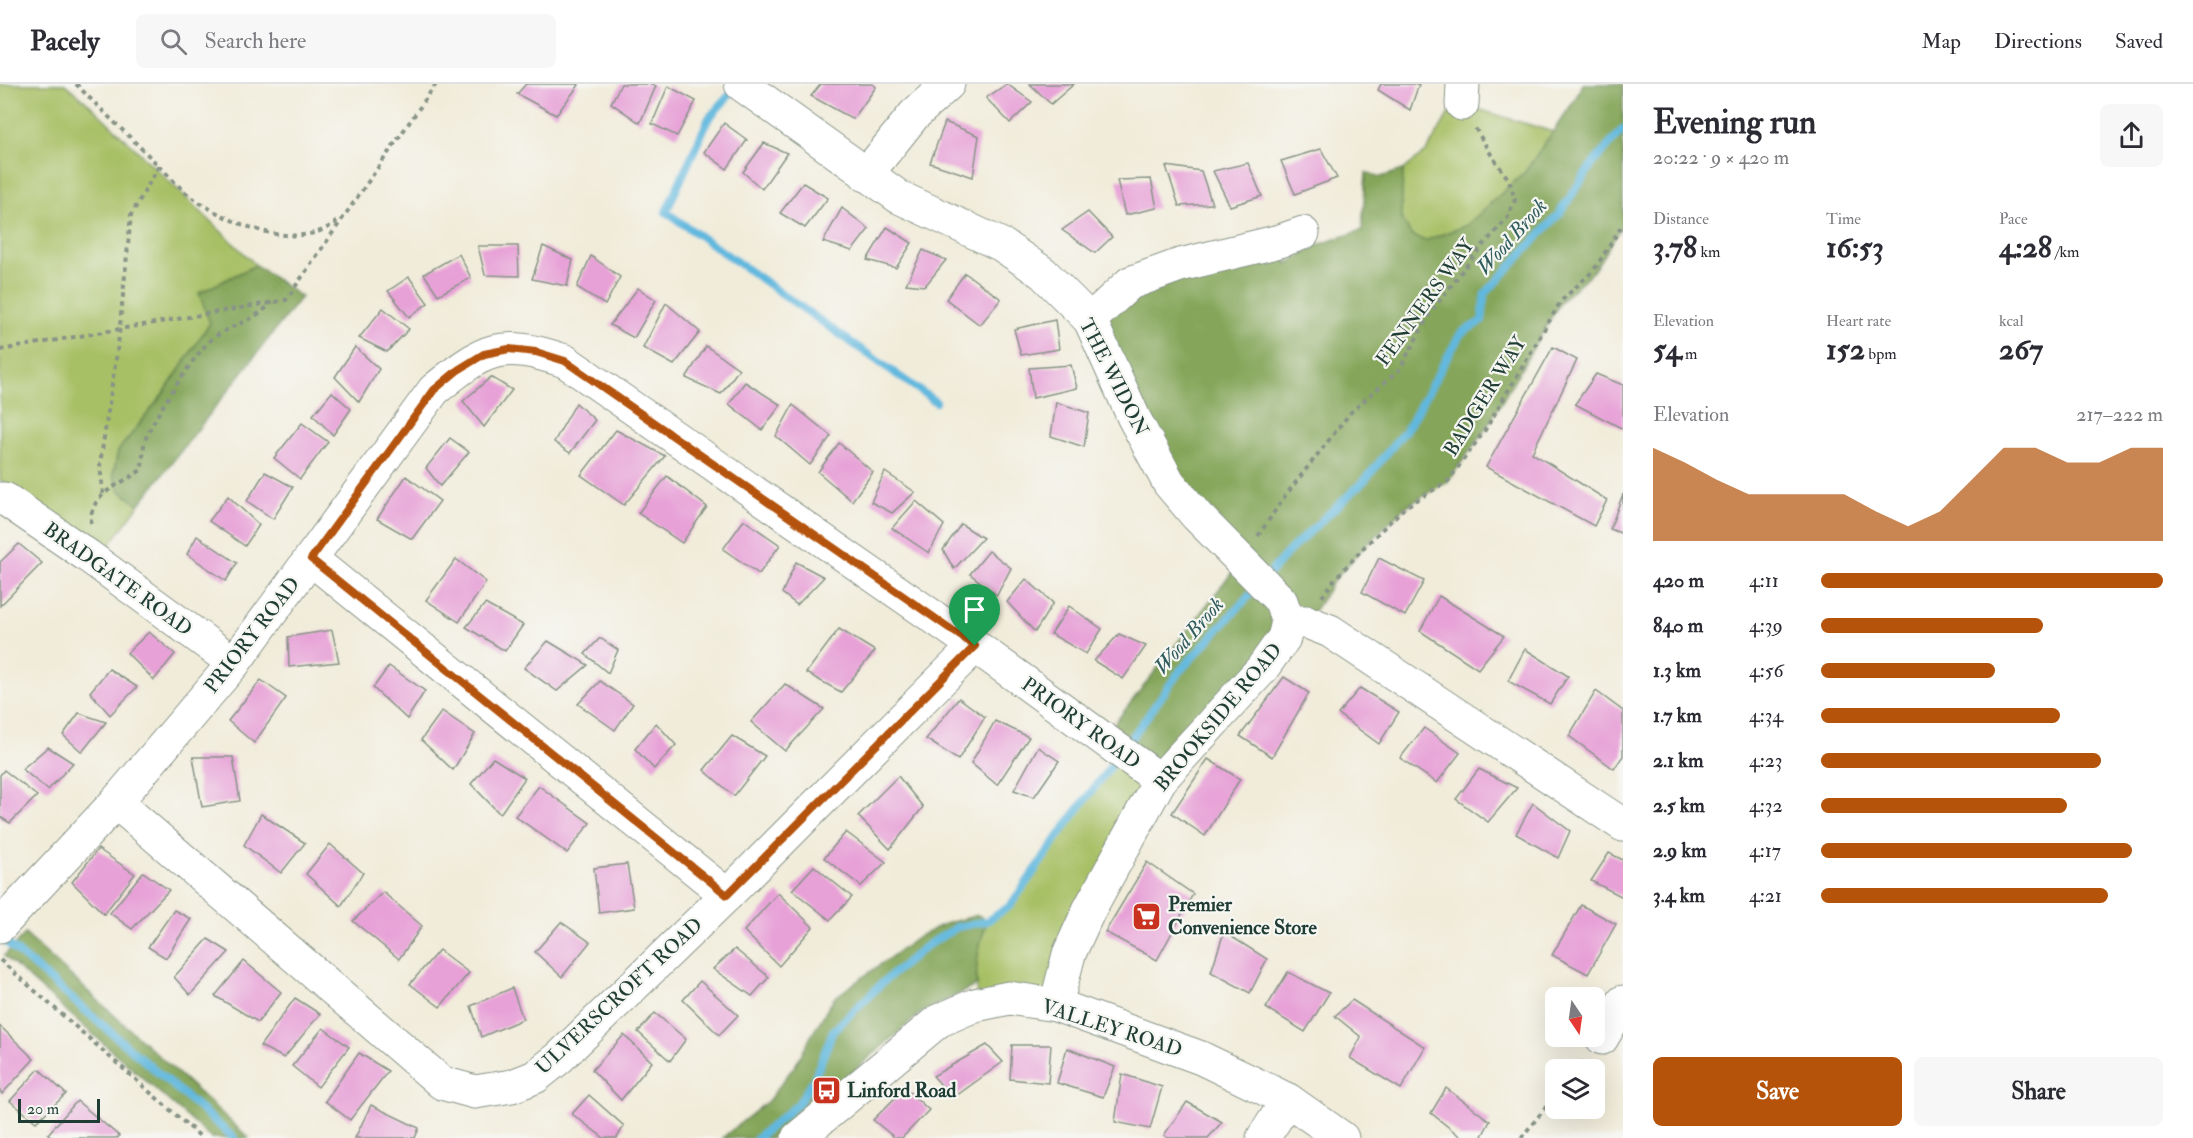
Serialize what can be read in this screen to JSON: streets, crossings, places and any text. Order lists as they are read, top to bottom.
{
  "streets": {
    "street": [
      "THE WIDON",
      "BRADGATE ROAD",
      "PRIORY ROAD",
      "BROOKSIDE ROAD",
      "ULVERSCROFT ROAD",
      "VALLEY ROAD"
    ],
    "path": ["FENNERS WAY", "BADGER WAY"]
  },
  "crossings": [
    ["FENNERS WAY", "THE WIDON"],
    ["THE WIDON", "BADGER WAY"],
    ["THE WIDON", "BROOKSIDE ROAD"],
    ["BADGER WAY", "BROOKSIDE ROAD"],
    ["BRADGATE ROAD", "PRIORY ROAD"],
    ["PRIORY ROAD", "BROOKSIDE ROAD"],
    ["PRIORY ROAD", "ULVERSCROFT ROAD"],
    ["BROOKSIDE ROAD", "VALLEY ROAD"]
  ],
  "water": ["Wood Brook"],
  "places": {
    "supermarket": ["Premier Convenience Store"],
    "bus stop": ["Linford Road"]
  },
  "scale_bar": "20 m",
  "north": "bottom",
  "page": {
    "header": "Pacely",
    "search": "Search here",
    "nav": ["Map", "Directions", "Saved"],
    "heading": ["Evening run", "20:22 · 9 × 420 m"],
    "stats": [
      ["Distance", "3.78 km"],
      ["Time", "16:53"],
      ["Pace", "4:28 /km"],
      ["Elevation", "54 m"],
      ["Heart rate", "152 bpm"],
      ["kcal", "267"]
    ],
    "chart": ["Elevation", "217–222 m"],
    "list": [
      {
        "name": "420 m",
        "note": "4:11"
      },
      {
        "name": "840 m",
        "note": "4:39"
      },
      {
        "name": "1.3 km",
        "note": "4:56"
      },
      {
        "name": "1.7 km",
        "note": "4:34"
      },
      {
        "name": "2.1 km",
        "note": "4:23"
      },
      {
        "name": "2.5 km",
        "note": "4:32"
      },
      {
        "name": "2.9 km",
        "note": "4:17"
      },
      {
        "name": "3.4 km",
        "note": "4:21"
      }
    ],
    "buttons": ["Save", "Share"],
    "scale": "20 m"
  }
}
